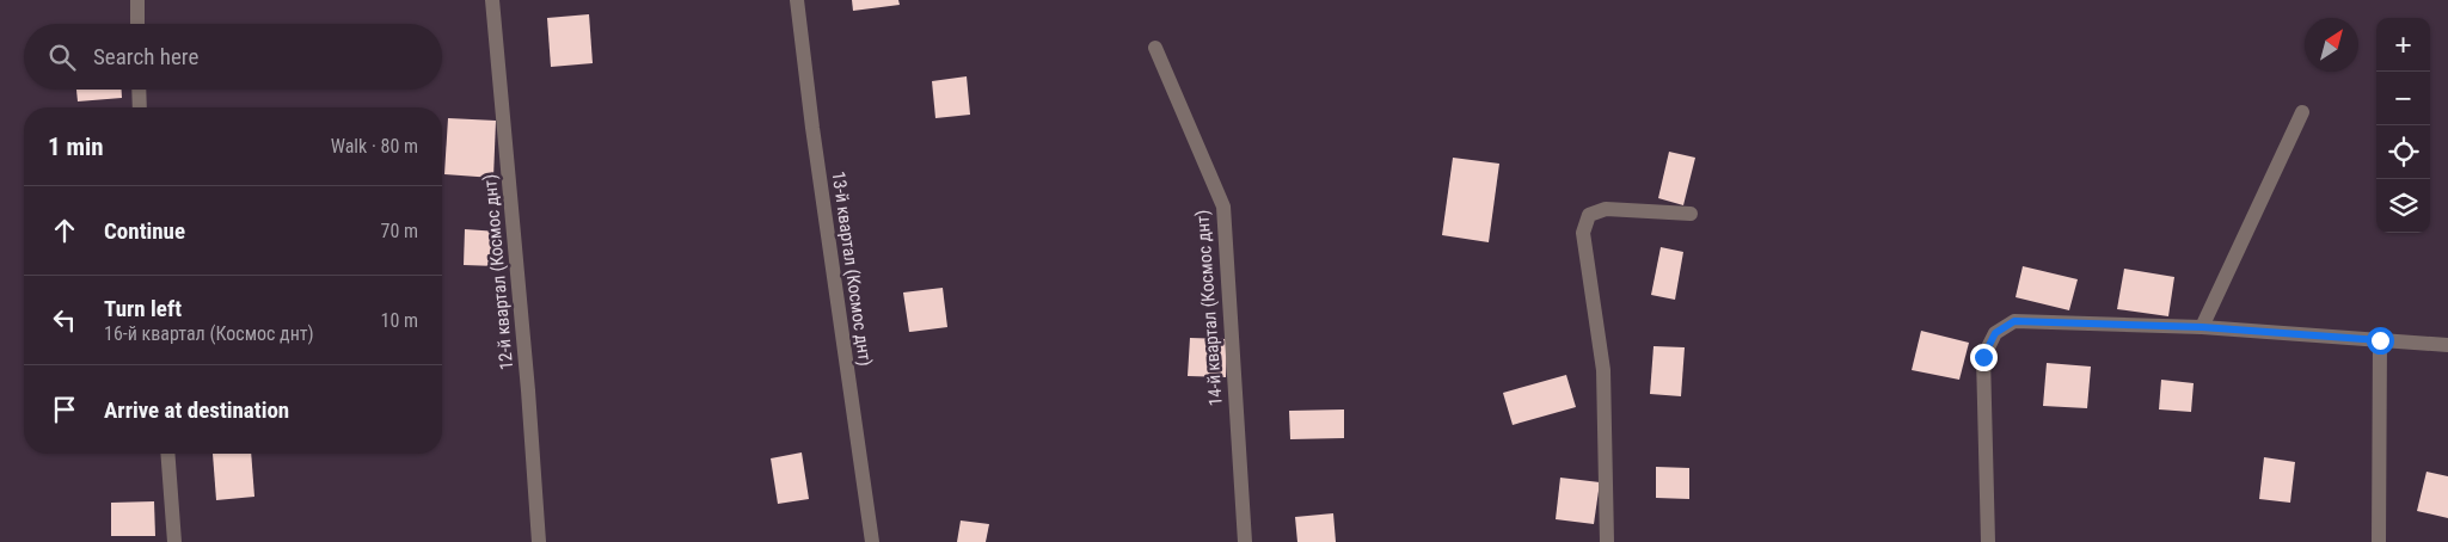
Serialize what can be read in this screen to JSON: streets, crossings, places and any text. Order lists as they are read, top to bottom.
{
  "streets": {
    "street": ["13-й квартал (Космос днт)", "12-й квартал (Космос днт)", "14-й квартал (Космос днт)"]
  },
  "north": "top right",
  "page": {
    "map_buttons": ["+", "−"],
    "search": "Search here",
    "heading": ["1 min", "Walk · 80 m"],
    "list": [
      ["Continue", "70 m"],
      ["Turn left", "16-й квартал (Космос днт)", "10 m"],
      "Arrive at destination"
    ]
  }
}
